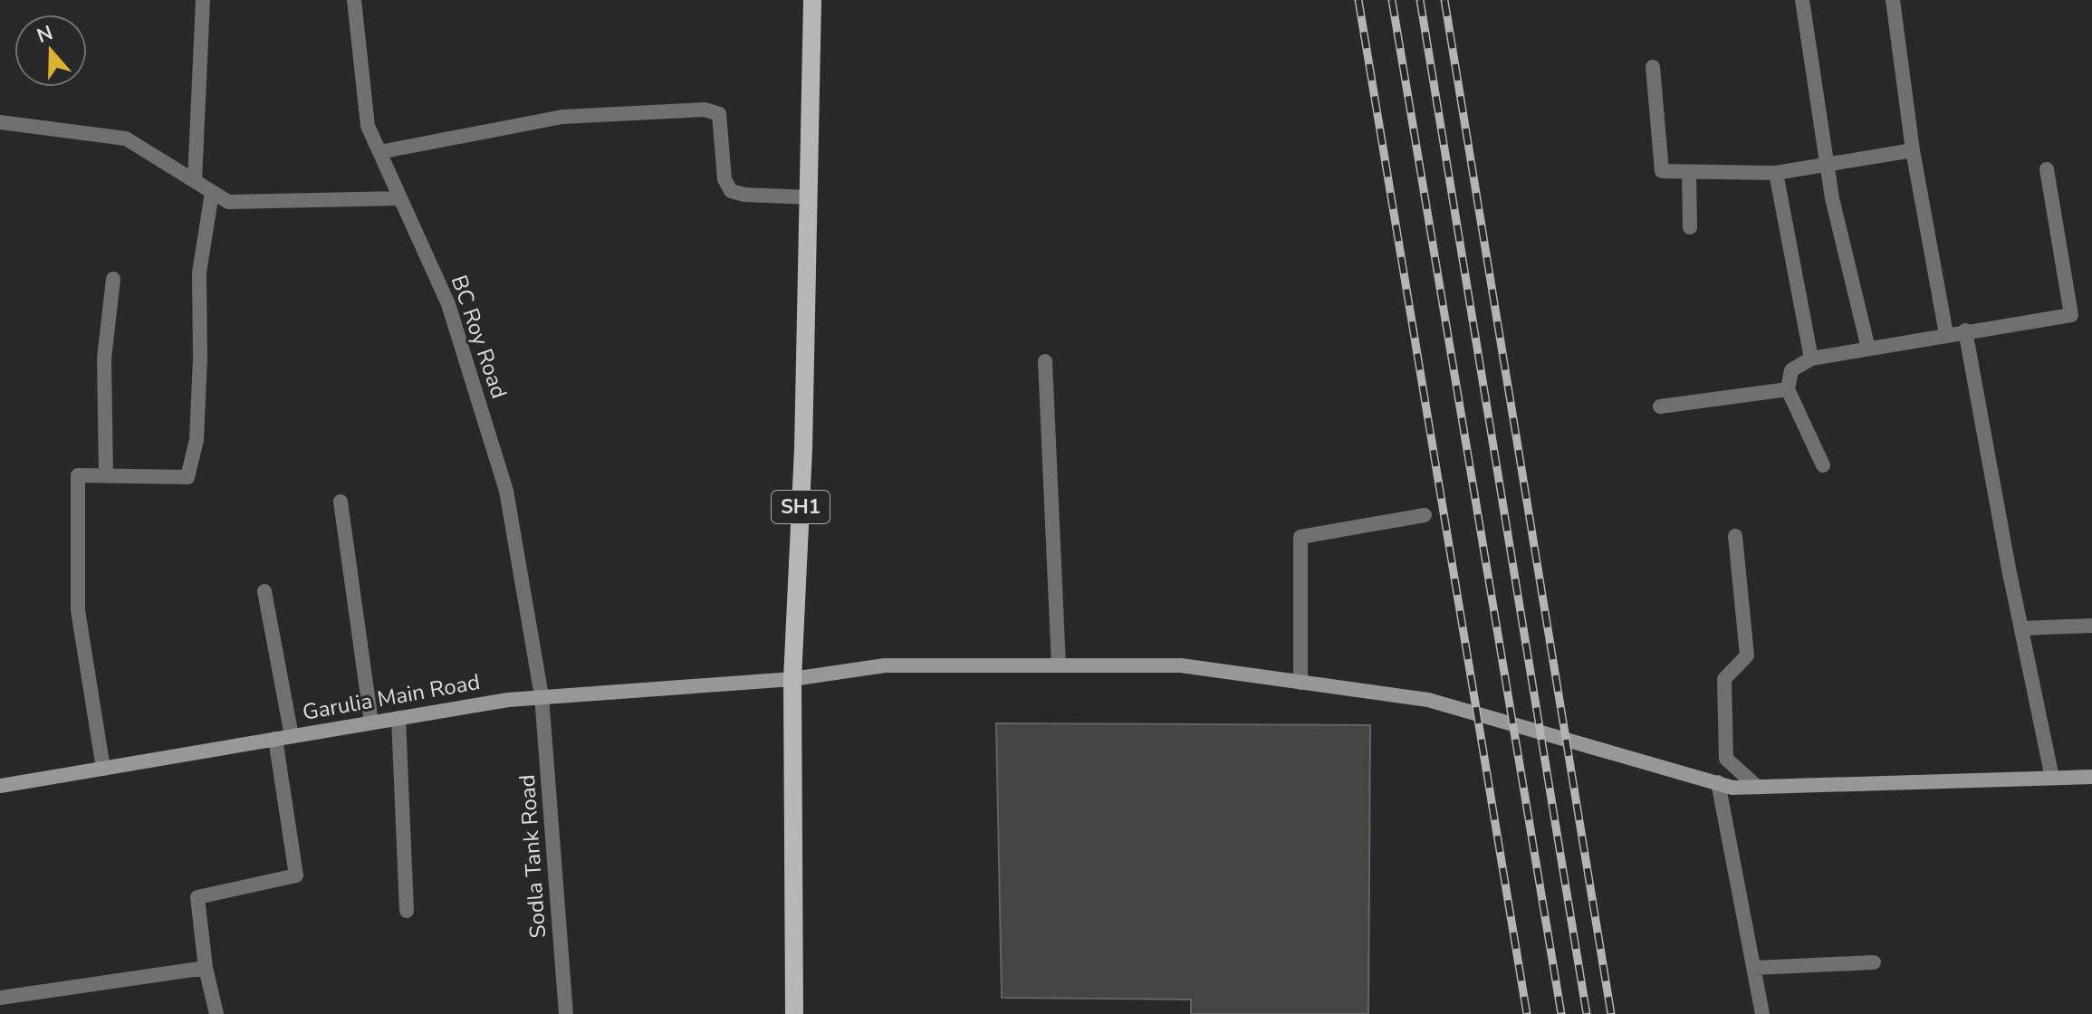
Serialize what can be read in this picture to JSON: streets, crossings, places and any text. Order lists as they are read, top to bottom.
{
  "streets": {
    "main road": ["SH1"],
    "street": ["BC Roy Road", "Garulia Main Road", "Sodla Tank Road"]
  },
  "crossings": [
    ["BC Roy Road", "Garulia Main Road"],
    ["BC Roy Road", "Sodla Tank Road"],
    ["SH1", "Garulia Main Road"],
    ["Garulia Main Road", "Sodla Tank Road"]
  ],
  "north": "top"
}
